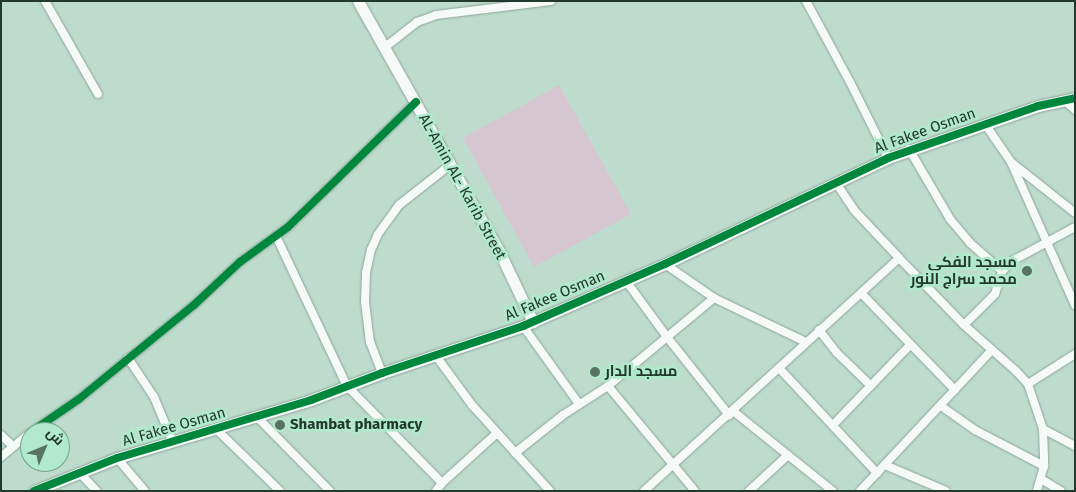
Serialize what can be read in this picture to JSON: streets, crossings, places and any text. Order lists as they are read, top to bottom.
{
  "streets": {
    "street": ["Al Fakee Osman", "AL-Amin AL- Karib Street"]
  },
  "crossings": [
    ["Al Fakee Osman", "AL-Amin AL- Karib Street"]
  ],
  "places": ["مسجد الفكي محمد سراج النور", "مسجد الدار", "Shambat pharmacy"],
  "north": "top right"
}
